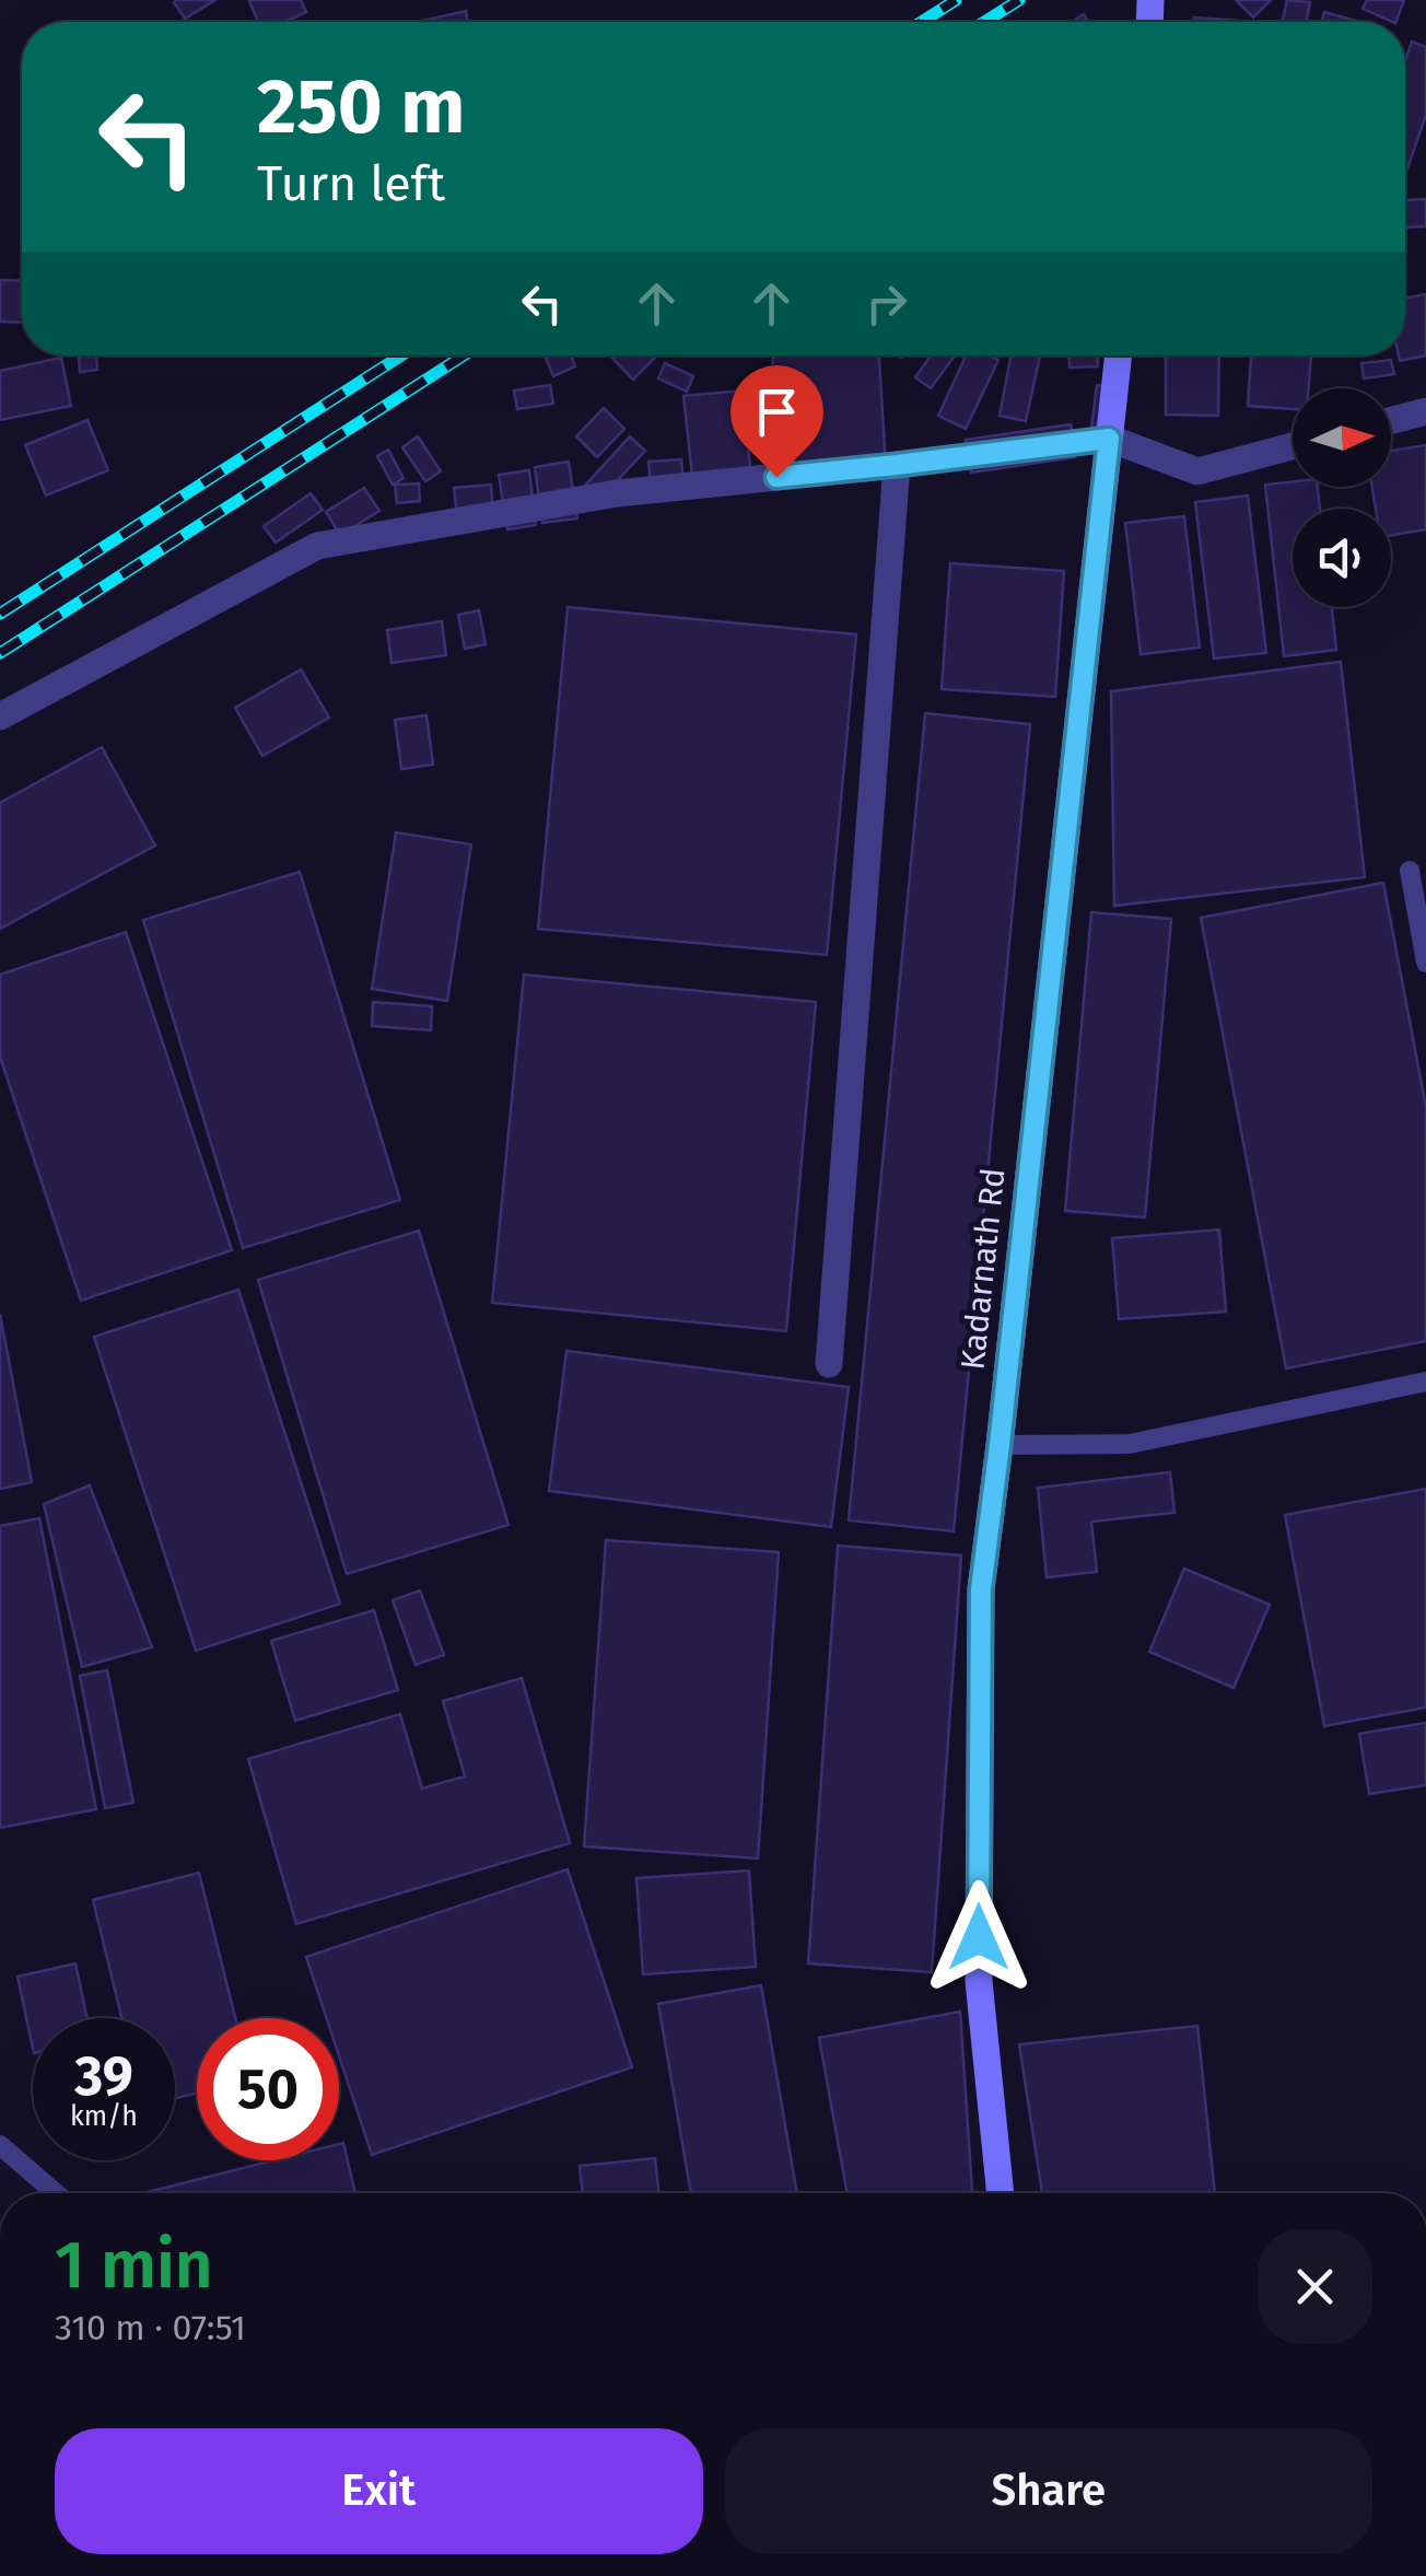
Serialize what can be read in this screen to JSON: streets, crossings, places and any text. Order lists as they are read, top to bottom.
{
  "streets": {
    "main road": ["Kadarnath Rd"]
  },
  "north": "right",
  "page": {
    "turn": ["250 m", "Turn left"],
    "speed": "39 km/h",
    "limit": "50",
    "heading": ["1 min", "310 m · 07:51"],
    "buttons": ["Exit", "Share"]
  }
}
